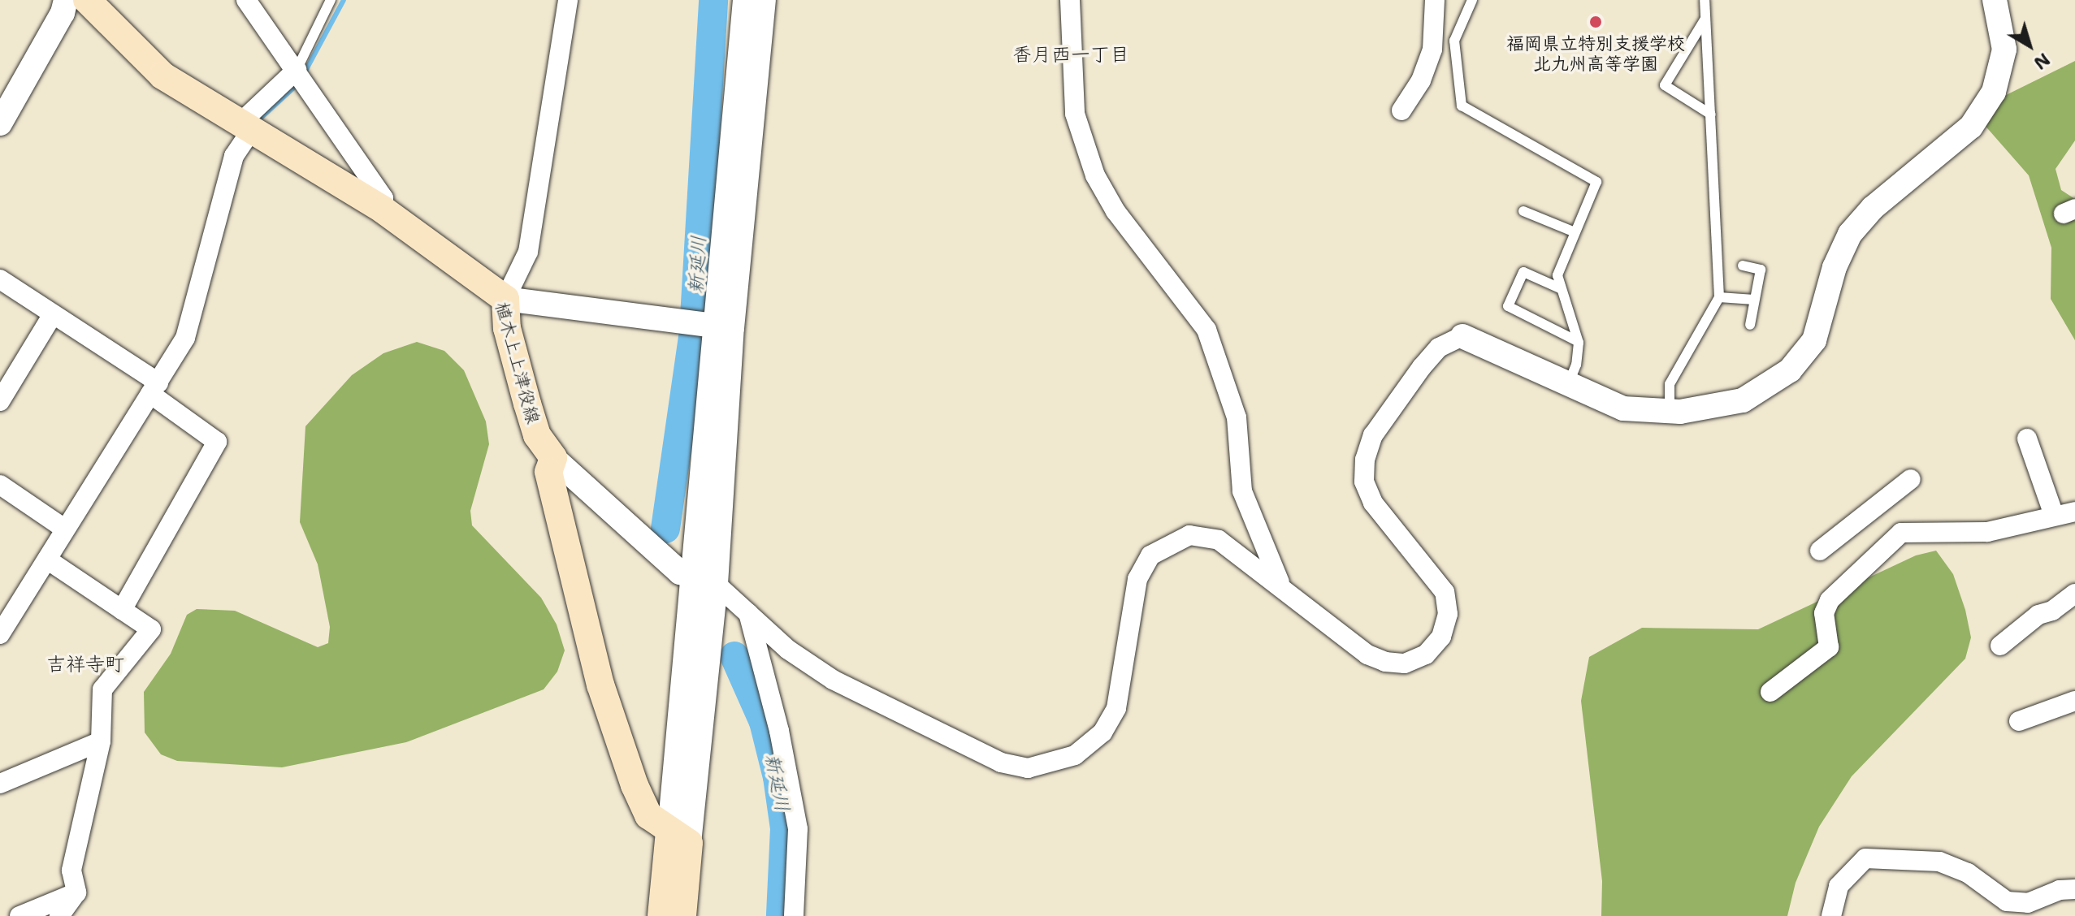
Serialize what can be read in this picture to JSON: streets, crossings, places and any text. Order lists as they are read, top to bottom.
{
  "streets": {
    "main road": ["植木上上津役線"]
  },
  "districts": ["香月西一丁目", "吉祥寺町"],
  "water": ["新延川"],
  "places": ["福岡県立特別支援学校 北九州高等学園"],
  "north": "bottom right"
}
